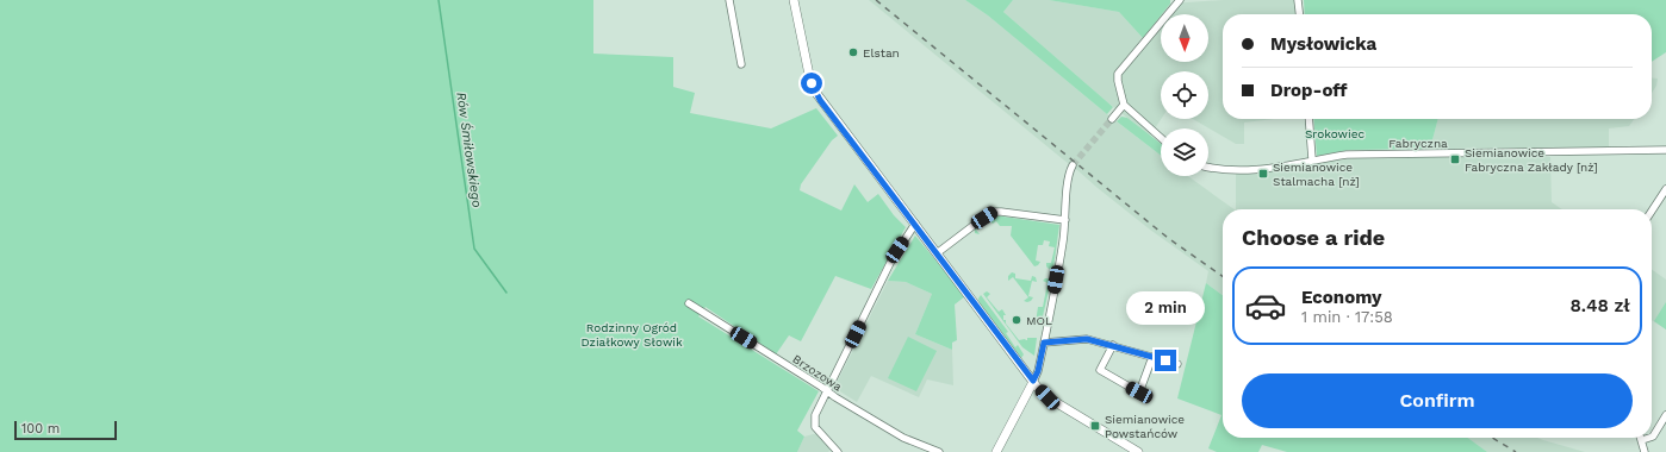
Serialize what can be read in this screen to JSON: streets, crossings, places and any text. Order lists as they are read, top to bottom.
{
  "streets": {
    "street": ["Fabryczna", "Brzozowa"]
  },
  "water": ["Rów Śmiłowskiego"],
  "parks": ["Srokowiec", "Rodzinny Ogród Działkowy Słowik"],
  "places": {
    "other": ["Elstan", "MOL"],
    "transit": ["Siemianowice Fabryczna Zakłady [nż]", "Siemianowice Stalmacha [nż]", "Siemianowice Powstańców"]
  },
  "scale_bar": "100 m",
  "north": "bottom",
  "page": {
    "banner": ["Mysłowicka", "Drop-off"],
    "heading": "Choose a ride",
    "list": [
      {
        "name": "Economy",
        "note": "1 min · 17:58",
        "value": "8.48 zł"
      }
    ],
    "bubble": "2 min",
    "buttons": "Confirm",
    "scale": "100 m"
  }
}
